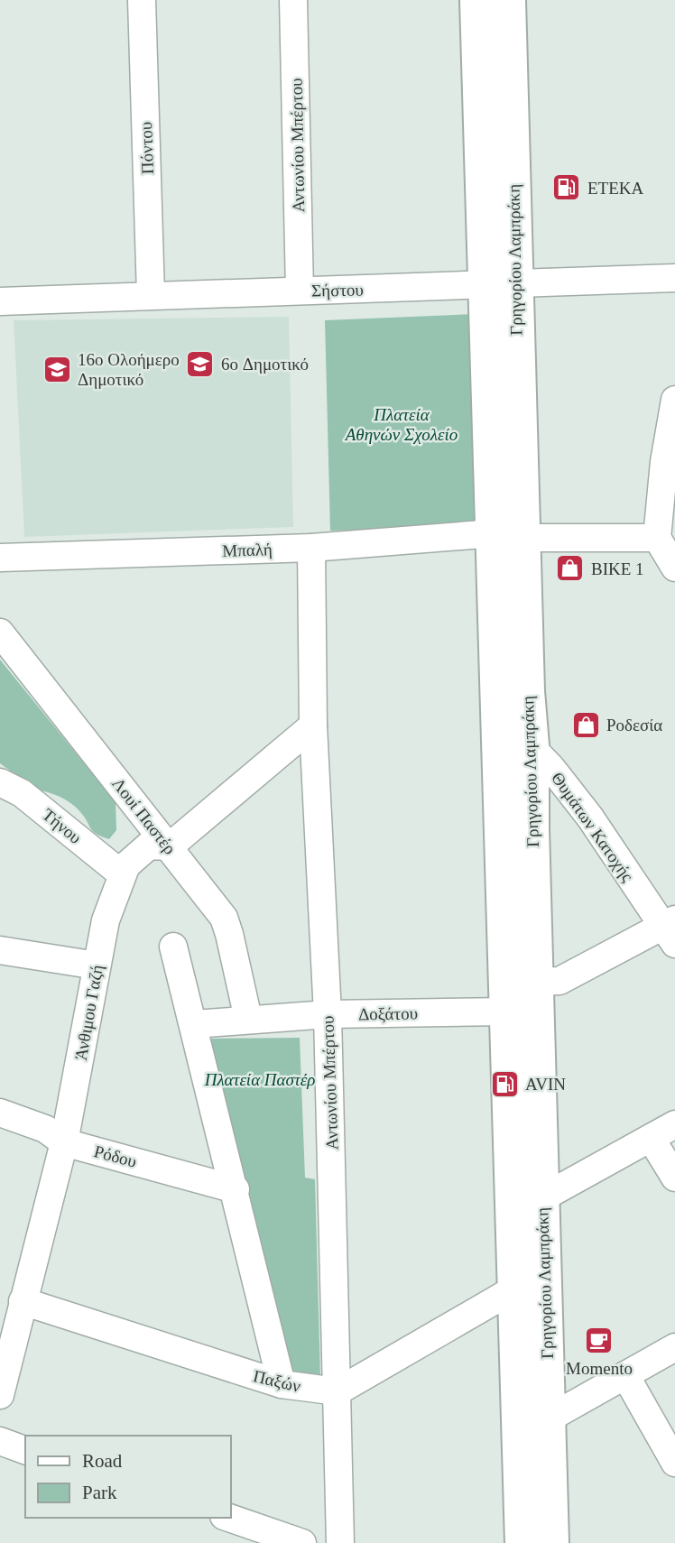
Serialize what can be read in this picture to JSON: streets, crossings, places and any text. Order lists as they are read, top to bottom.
{
  "streets": {
    "main road": ["Γρηγορίου Λαμπράκη"],
    "street": [
      "Αντωνίου Μπέρτου",
      "Πόντου",
      "Σήστου",
      "Μπαλή",
      "Λουί Παστέρ",
      "Τήνου",
      "Θυμάτων Κατοχής",
      "Άνθιμου Γαζή",
      "Δοξάτου",
      "Ρόδου",
      "Παξών"
    ]
  },
  "crossings": [
    ["Αντωνίου Μπέρτου", "Σήστου"],
    ["Αντωνίου Μπέρτου", "Μπαλή"],
    ["Αντωνίου Μπέρτου", "Δοξάτου"],
    ["Αντωνίου Μπέρτου", "Παξών"],
    ["Πόντου", "Σήστου"],
    ["Γρηγορίου Λαμπράκη", "Σήστου"],
    ["Γρηγορίου Λαμπράκη", "Μπαλή"],
    ["Γρηγορίου Λαμπράκη", "Θυμάτων Κατοχής"],
    ["Γρηγορίου Λαμπράκη", "Δοξάτου"],
    ["Λουί Παστέρ", "Άνθιμου Γαζή"],
    ["Λουί Παστέρ", "Δοξάτου"],
    ["Τήνου", "Άνθιμου Γαζή"],
    ["Άνθιμου Γαζή", "Ρόδου"],
    ["Άνθιμου Γαζή", "Παξών"]
  ],
  "parks": ["Πλατεία Αθηνών Σχολείο", "Πλατεία Παστέρ"],
  "places": {
    "fuel station": ["ΕΤΕΚΑ", "AVIN"],
    "school or university": ["6o Δημοτικό", "16o Ολοήμερο Δημοτικό"],
    "shop": ["BIKE 1", "Ροδεσία"],
    "cafe": ["Momento"]
  },
  "legend": ["Road", "Park"]
}
